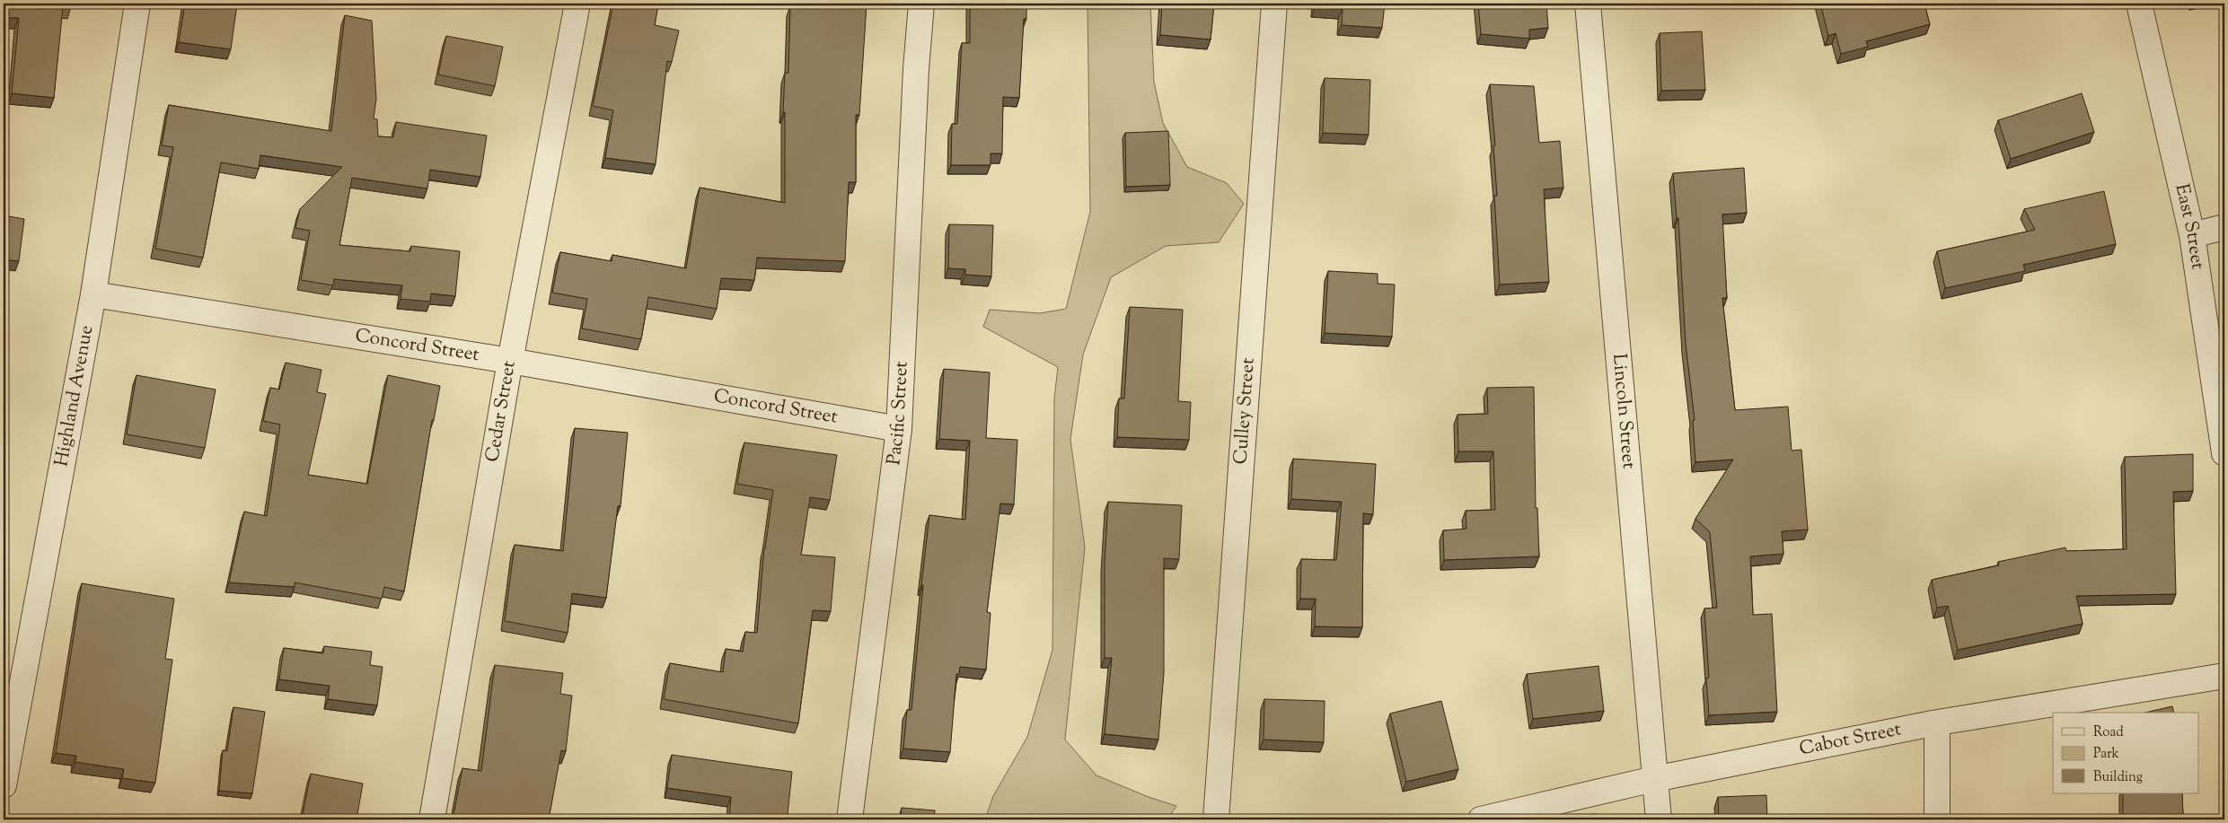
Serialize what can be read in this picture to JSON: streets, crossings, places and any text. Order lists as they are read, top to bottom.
{
  "streets": {
    "street": [
      "East Street",
      "Concord Street",
      "Highland Avenue",
      "Cedar Street",
      "Culley Street",
      "Lincoln Street",
      "Pacific Street",
      "Cabot Street"
    ]
  },
  "crossings": [
    ["Concord Street", "Highland Avenue"],
    ["Concord Street", "Cedar Street"],
    ["Concord Street", "Pacific Street"],
    ["Lincoln Street", "Cabot Street"]
  ],
  "legend": ["Road", "Park", "Building"]
}
